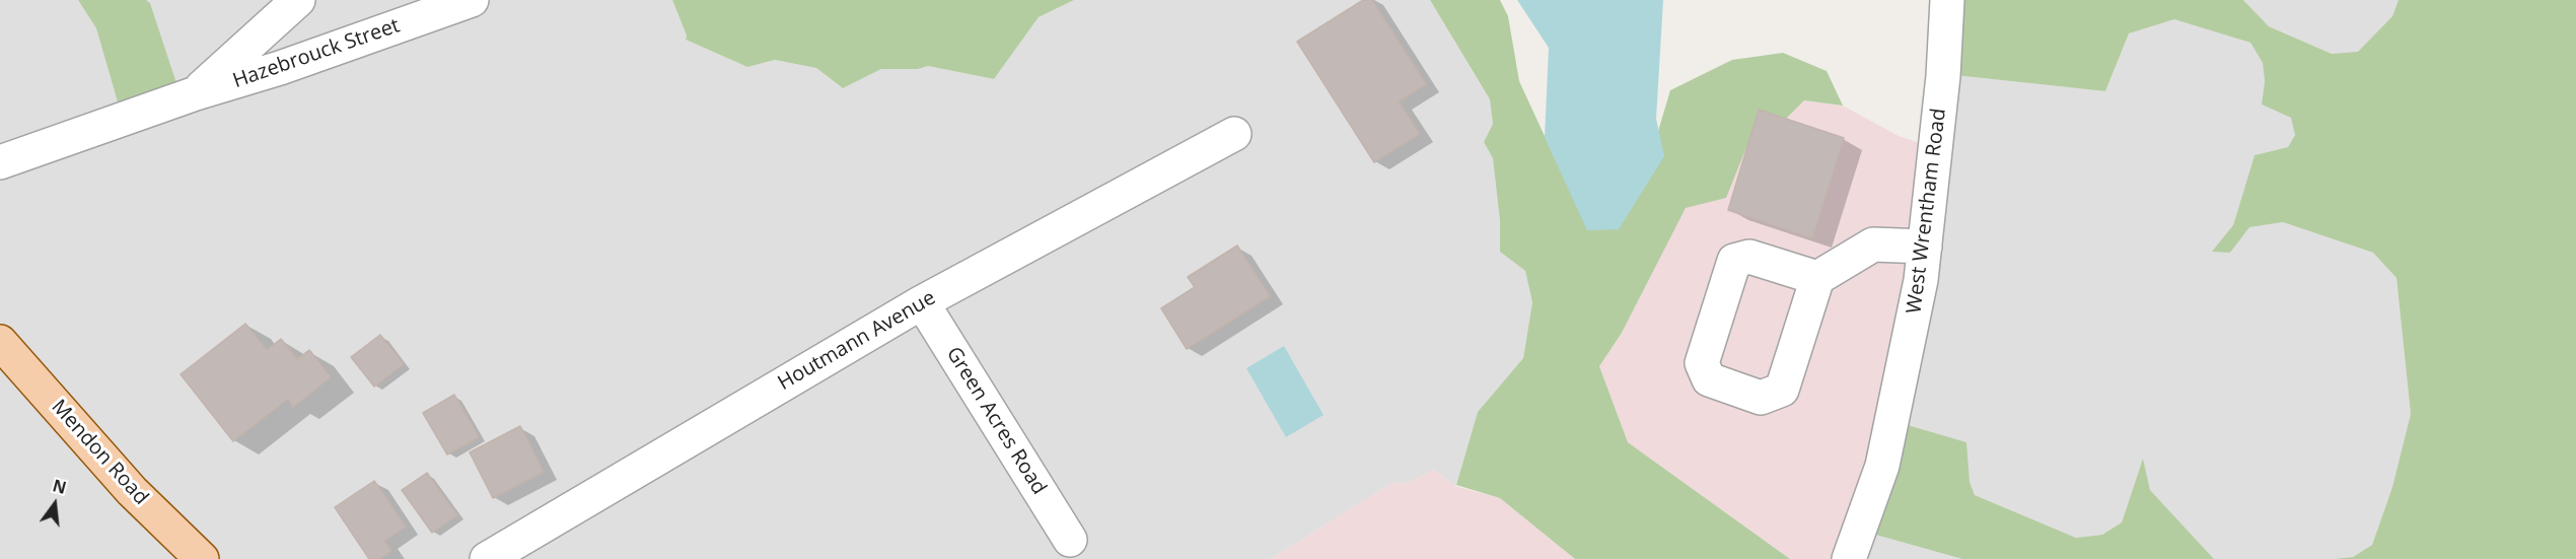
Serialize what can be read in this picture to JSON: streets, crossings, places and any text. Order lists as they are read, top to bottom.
{
  "streets": {
    "main road": ["Mendon Road"],
    "street": [
      "Hazebrouck Street",
      "West Wrentham Road",
      "Houtmann Avenue",
      "Green Acres Road"
    ]
  },
  "crossings": [
    ["Houtmann Avenue", "Green Acres Road"]
  ],
  "north": "top"
}
